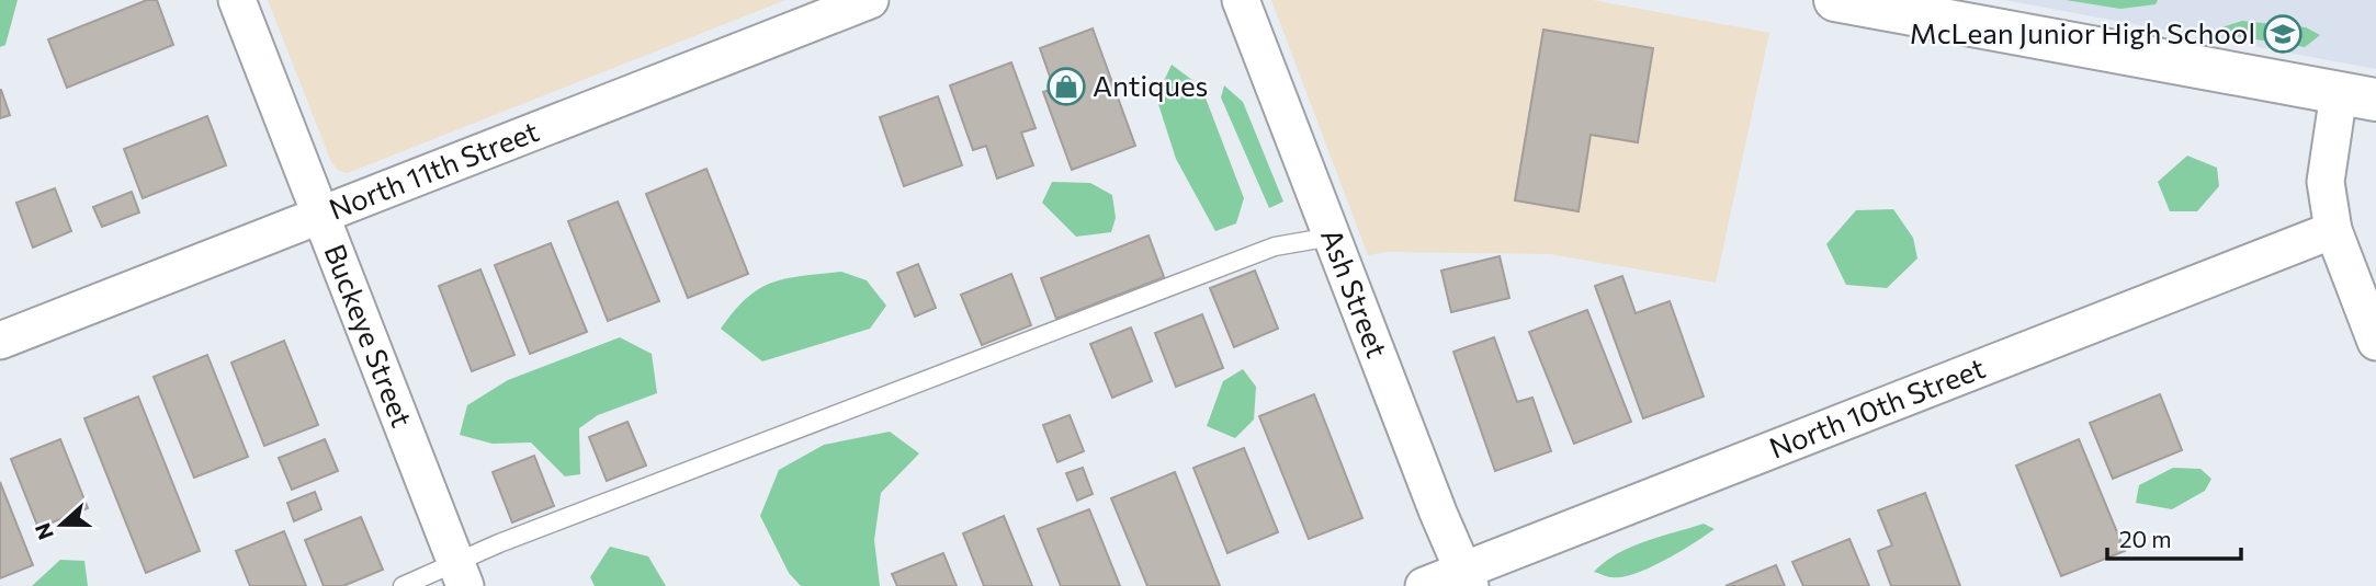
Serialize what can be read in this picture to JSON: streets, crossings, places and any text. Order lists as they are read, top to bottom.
{
  "streets": {
    "street": [
      "North 11th Street",
      "Ash Street",
      "Buckeye Street",
      "North 10th Street"
    ]
  },
  "crossings": [
    ["North 11th Street", "Buckeye Street"],
    ["Ash Street", "North 10th Street"]
  ],
  "places": {
    "school or university": ["McLean Junior High School"],
    "shop": ["Antiques"]
  },
  "scale_bar": "20 m",
  "north": "left"
}
